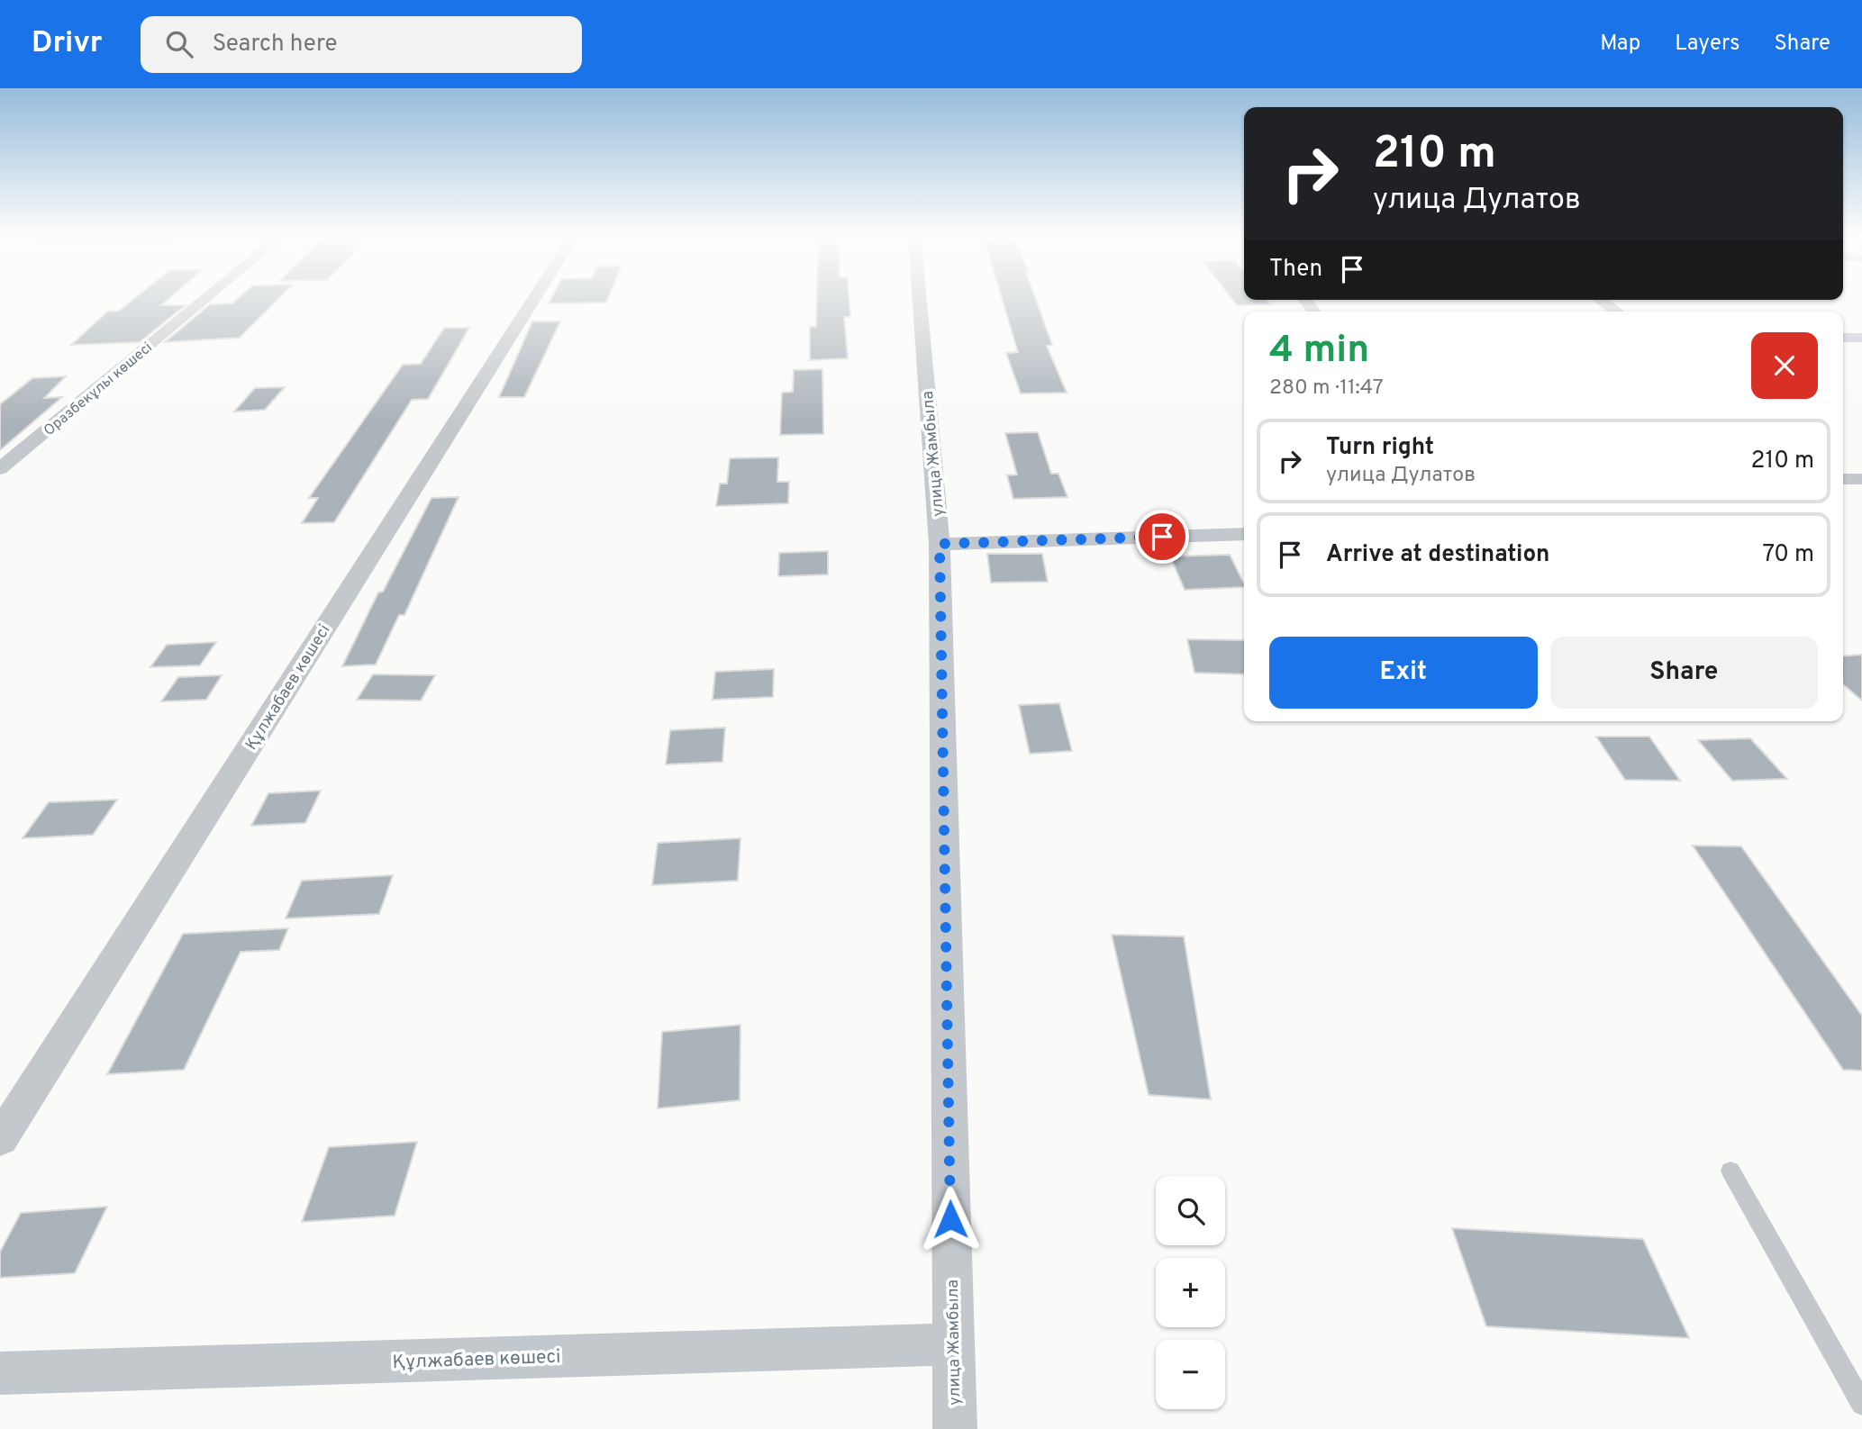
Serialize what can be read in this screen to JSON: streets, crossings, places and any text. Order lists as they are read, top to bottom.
{
  "streets": {
    "street": ["Оразбекұлы көшесі", "улица Жамбыла", "Құлжабаев көшесі"]
  },
  "crossings": [
    ["улица Жамбыла", "Құлжабаев көшесі"]
  ],
  "page": {
    "header": "Drivr",
    "search": "Search here",
    "nav": ["Map", "Layers", "Share"],
    "turn": ["210 m", "улица Дулатов"],
    "then": "Then",
    "heading": ["4 min", "280 m · 11:47"],
    "list": [
      {
        "name": "Turn right",
        "note": "улица Дулатов",
        "value": "210 m"
      },
      {
        "name": "Arrive at destination",
        "value": "70 m"
      }
    ],
    "buttons": ["Exit", "Share"],
    "map_buttons": ["+", "−"]
  }
}
